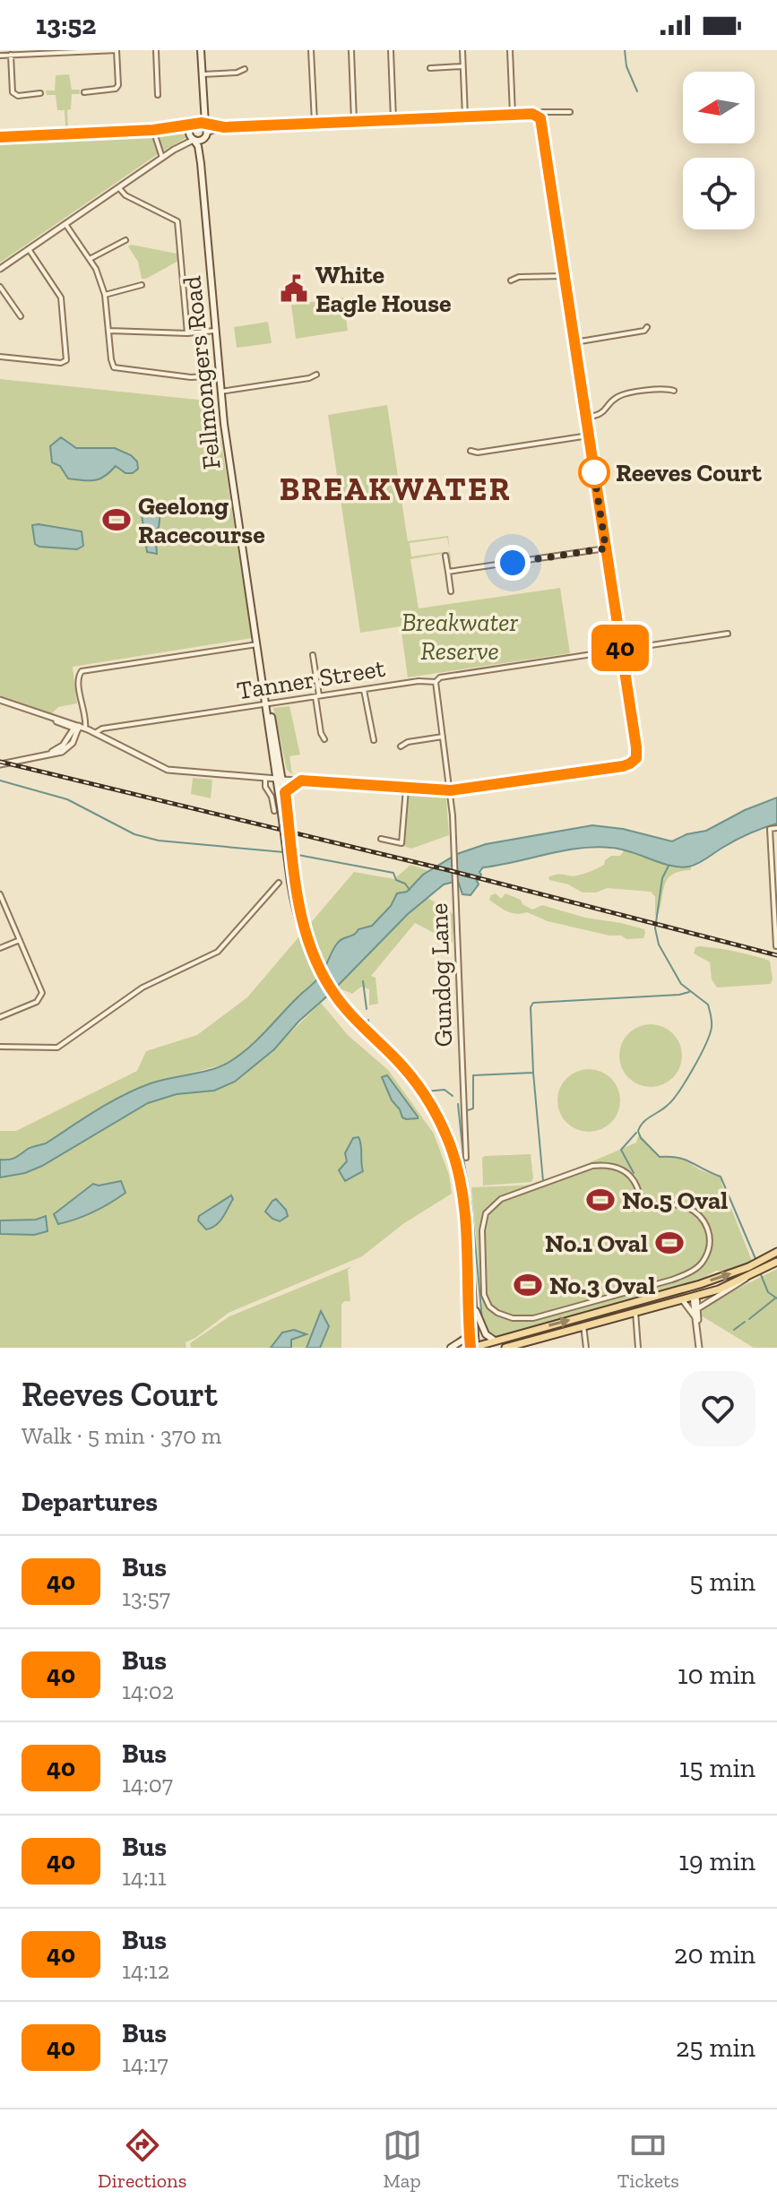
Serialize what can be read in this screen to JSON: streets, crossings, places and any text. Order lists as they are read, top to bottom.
{
  "streets": {
    "main road": ["Fellmongers Road"],
    "street": ["Tanner Street", "Gundog Lane"]
  },
  "crossings": [
    ["Fellmongers Road", "Tanner Street"],
    ["Tanner Street", "Gundog Lane"]
  ],
  "districts": ["BREAKWATER"],
  "parks": ["Breakwater Reserve"],
  "places": {
    "public building": ["White Eagle House"],
    "other": ["Reeves Court"],
    "sports": [
      "Geelong Racecourse",
      "No.5 Oval",
      "No.1 Oval",
      "No.3 Oval"
    ]
  },
  "lines": ["bus line 40"],
  "north": "left",
  "page": {
    "status": "13:52",
    "on_map": "40",
    "heading": [
      ["Reeves Court", "Walk · 5 min · 370 m"],
      "Departures"
    ],
    "list": [
      {
        "mark": "40",
        "name": "Bus",
        "note": "13:57",
        "value": "5 min"
      },
      {
        "mark": "40",
        "name": "Bus",
        "note": "14:02",
        "value": "10 min"
      },
      {
        "mark": "40",
        "name": "Bus",
        "note": "14:07",
        "value": "15 min"
      },
      {
        "mark": "40",
        "name": "Bus",
        "note": "14:11",
        "value": "19 min"
      },
      {
        "mark": "40",
        "name": "Bus",
        "note": "14:12",
        "value": "20 min"
      },
      {
        "mark": "40",
        "name": "Bus",
        "note": "14:17",
        "value": "25 min"
      }
    ],
    "tabs": ["Directions", "Map", "Tickets"]
  }
}
